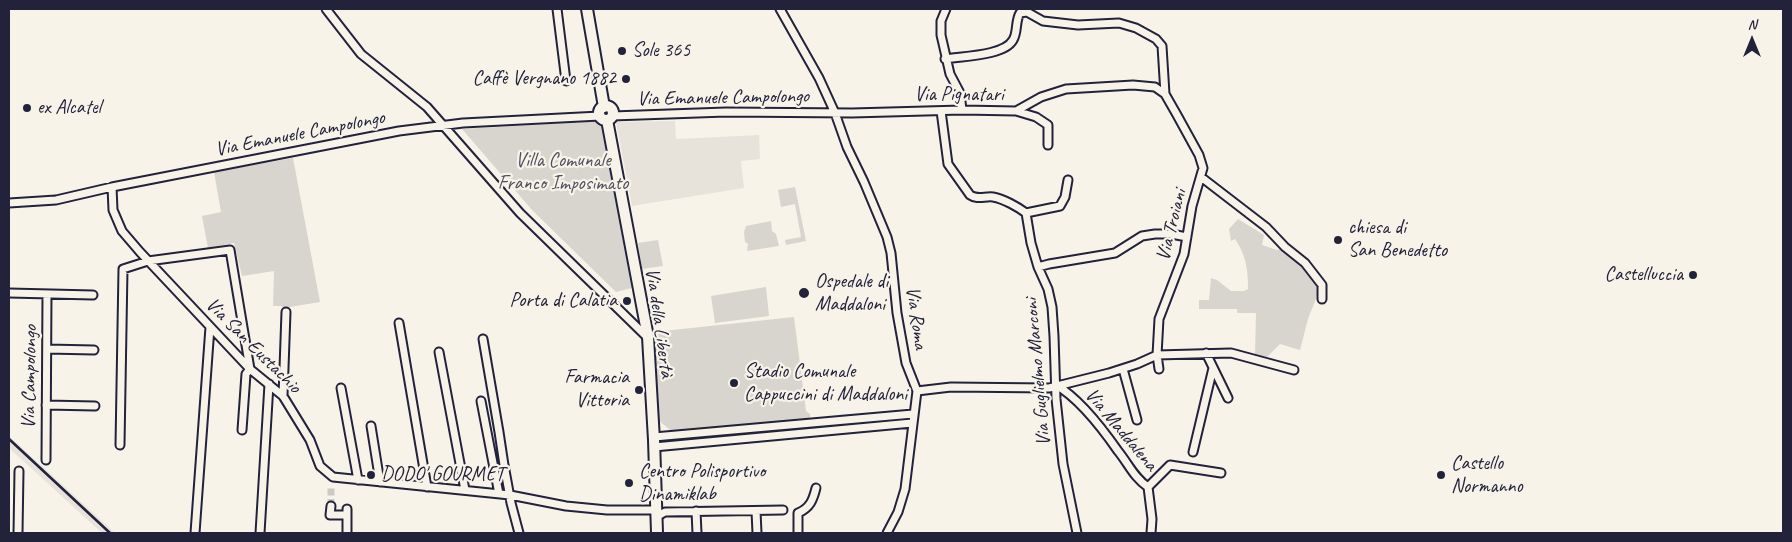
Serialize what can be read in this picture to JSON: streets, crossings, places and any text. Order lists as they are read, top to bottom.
{
  "streets": {
    "main road": ["Via della Libertà"],
    "street": [
      "Via Pignatari",
      "Via Emanuele Campolongo",
      "Via Troiani",
      "Via Roma",
      "Via San Eustachio",
      "Via Guglielmo Marconi",
      "Via Campolongo",
      "Via Maddalena"
    ]
  },
  "crossings": [
    ["Via Pignatari", "Via Emanuele Campolongo"],
    ["Via Pignatari", "Via Troiani"],
    ["Via Pignatari", "Via Roma"],
    ["Via Emanuele Campolongo", "Via Roma"],
    ["Via Emanuele Campolongo", "Via della Libertà"],
    ["Via Emanuele Campolongo", "Via San Eustachio"],
    ["Via Guglielmo Marconi", "Via Maddalena"]
  ],
  "parks": ["Villa Comunale Franco Imposimato"],
  "places": [
    "Sole 365",
    "Caffè Vergnano 1882",
    "ex Alcatel",
    "chiesa di San Benedetto",
    "Castelluccia",
    "Ospedale di Maddaloni",
    "Porta di Calatia",
    "Stadio Comunale Cappuccini di Maddaloni",
    "Farmacia Vittoria",
    "DODO' GOURMET",
    "Castello Normanno",
    "Centro Polisportivo Dinamiklab"
  ],
  "north": "top"
}
